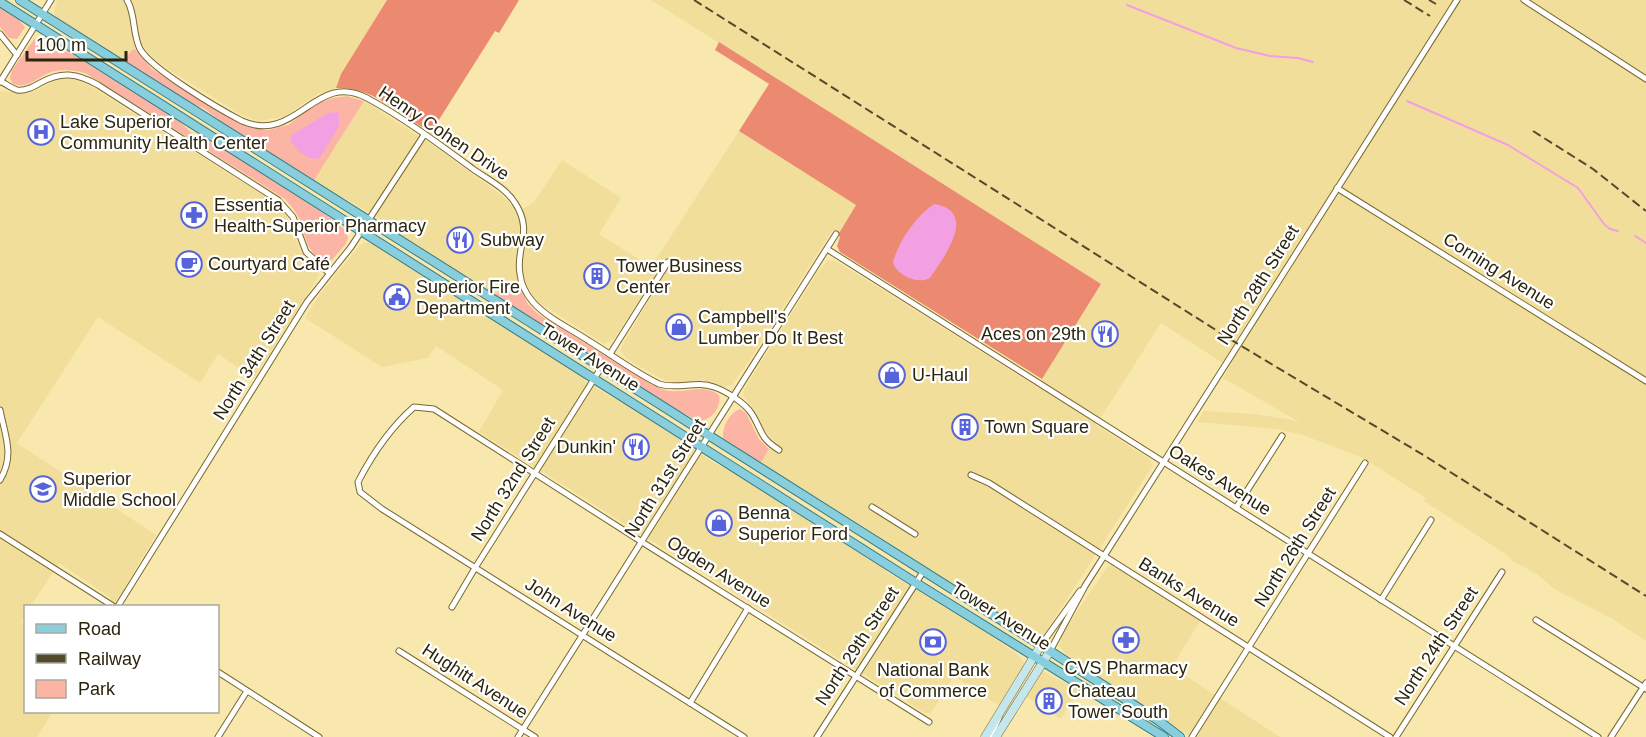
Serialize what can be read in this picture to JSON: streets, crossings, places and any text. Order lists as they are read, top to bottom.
{
  "streets": {
    "main road": ["North 28th Street", "Tower Avenue"],
    "street": [
      "Henry Cohen Drive",
      "Corning Avenue",
      "North 34th Street",
      "North 31st Street",
      "North 32nd Street",
      "Oakes Avenue",
      "North 26th Street",
      "Ogden Avenue",
      "Banks Avenue",
      "John Avenue",
      "North 29th Street",
      "North 24th Street",
      "Hughitt Avenue"
    ]
  },
  "crossings": [
    ["Henry Cohen Drive", "North 34th Street"],
    ["Henry Cohen Drive", "North 31st Street"],
    ["Corning Avenue", "North 28th Street"],
    ["North 28th Street", "Tower Avenue"],
    ["North 28th Street", "Oakes Avenue"],
    ["North 28th Street", "Banks Avenue"],
    ["Tower Avenue", "North 34th Street"],
    ["Tower Avenue", "North 31st Street"],
    ["Tower Avenue", "North 32nd Street"],
    ["Tower Avenue", "North 29th Street"],
    ["North 31st Street", "Oakes Avenue"],
    ["North 31st Street", "Ogden Avenue"],
    ["North 31st Street", "John Avenue"],
    ["North 31st Street", "Hughitt Avenue"],
    ["North 32nd Street", "Ogden Avenue"],
    ["North 32nd Street", "John Avenue"],
    ["Oakes Avenue", "North 26th Street"],
    ["Oakes Avenue", "North 24th Street"],
    ["North 26th Street", "Banks Avenue"],
    ["Ogden Avenue", "John Avenue"],
    ["Ogden Avenue", "North 29th Street"]
  ],
  "places": {
    "hospital": ["Lake Superior Community Health Center"],
    "pharmacy": ["Essentia Health-Superior Pharmacy", "CVS Pharmacy"],
    "restaurant": ["Subway", "Aces on 29th", "Dunkin'"],
    "cafe": ["Courtyard Café"],
    "building": ["Tower Business Center", "Town Square", "Chateau Tower South"],
    "public building": ["Superior Fire Department"],
    "shop": ["Campbell's Lumber Do It Best", "U-Haul", "Benna Superior Ford"],
    "school or university": ["Superior Middle School"],
    "bank": ["National Bank of Commerce"]
  },
  "legend": ["Road", "Railway", "Park"],
  "scale_bar": "100 m"
}
